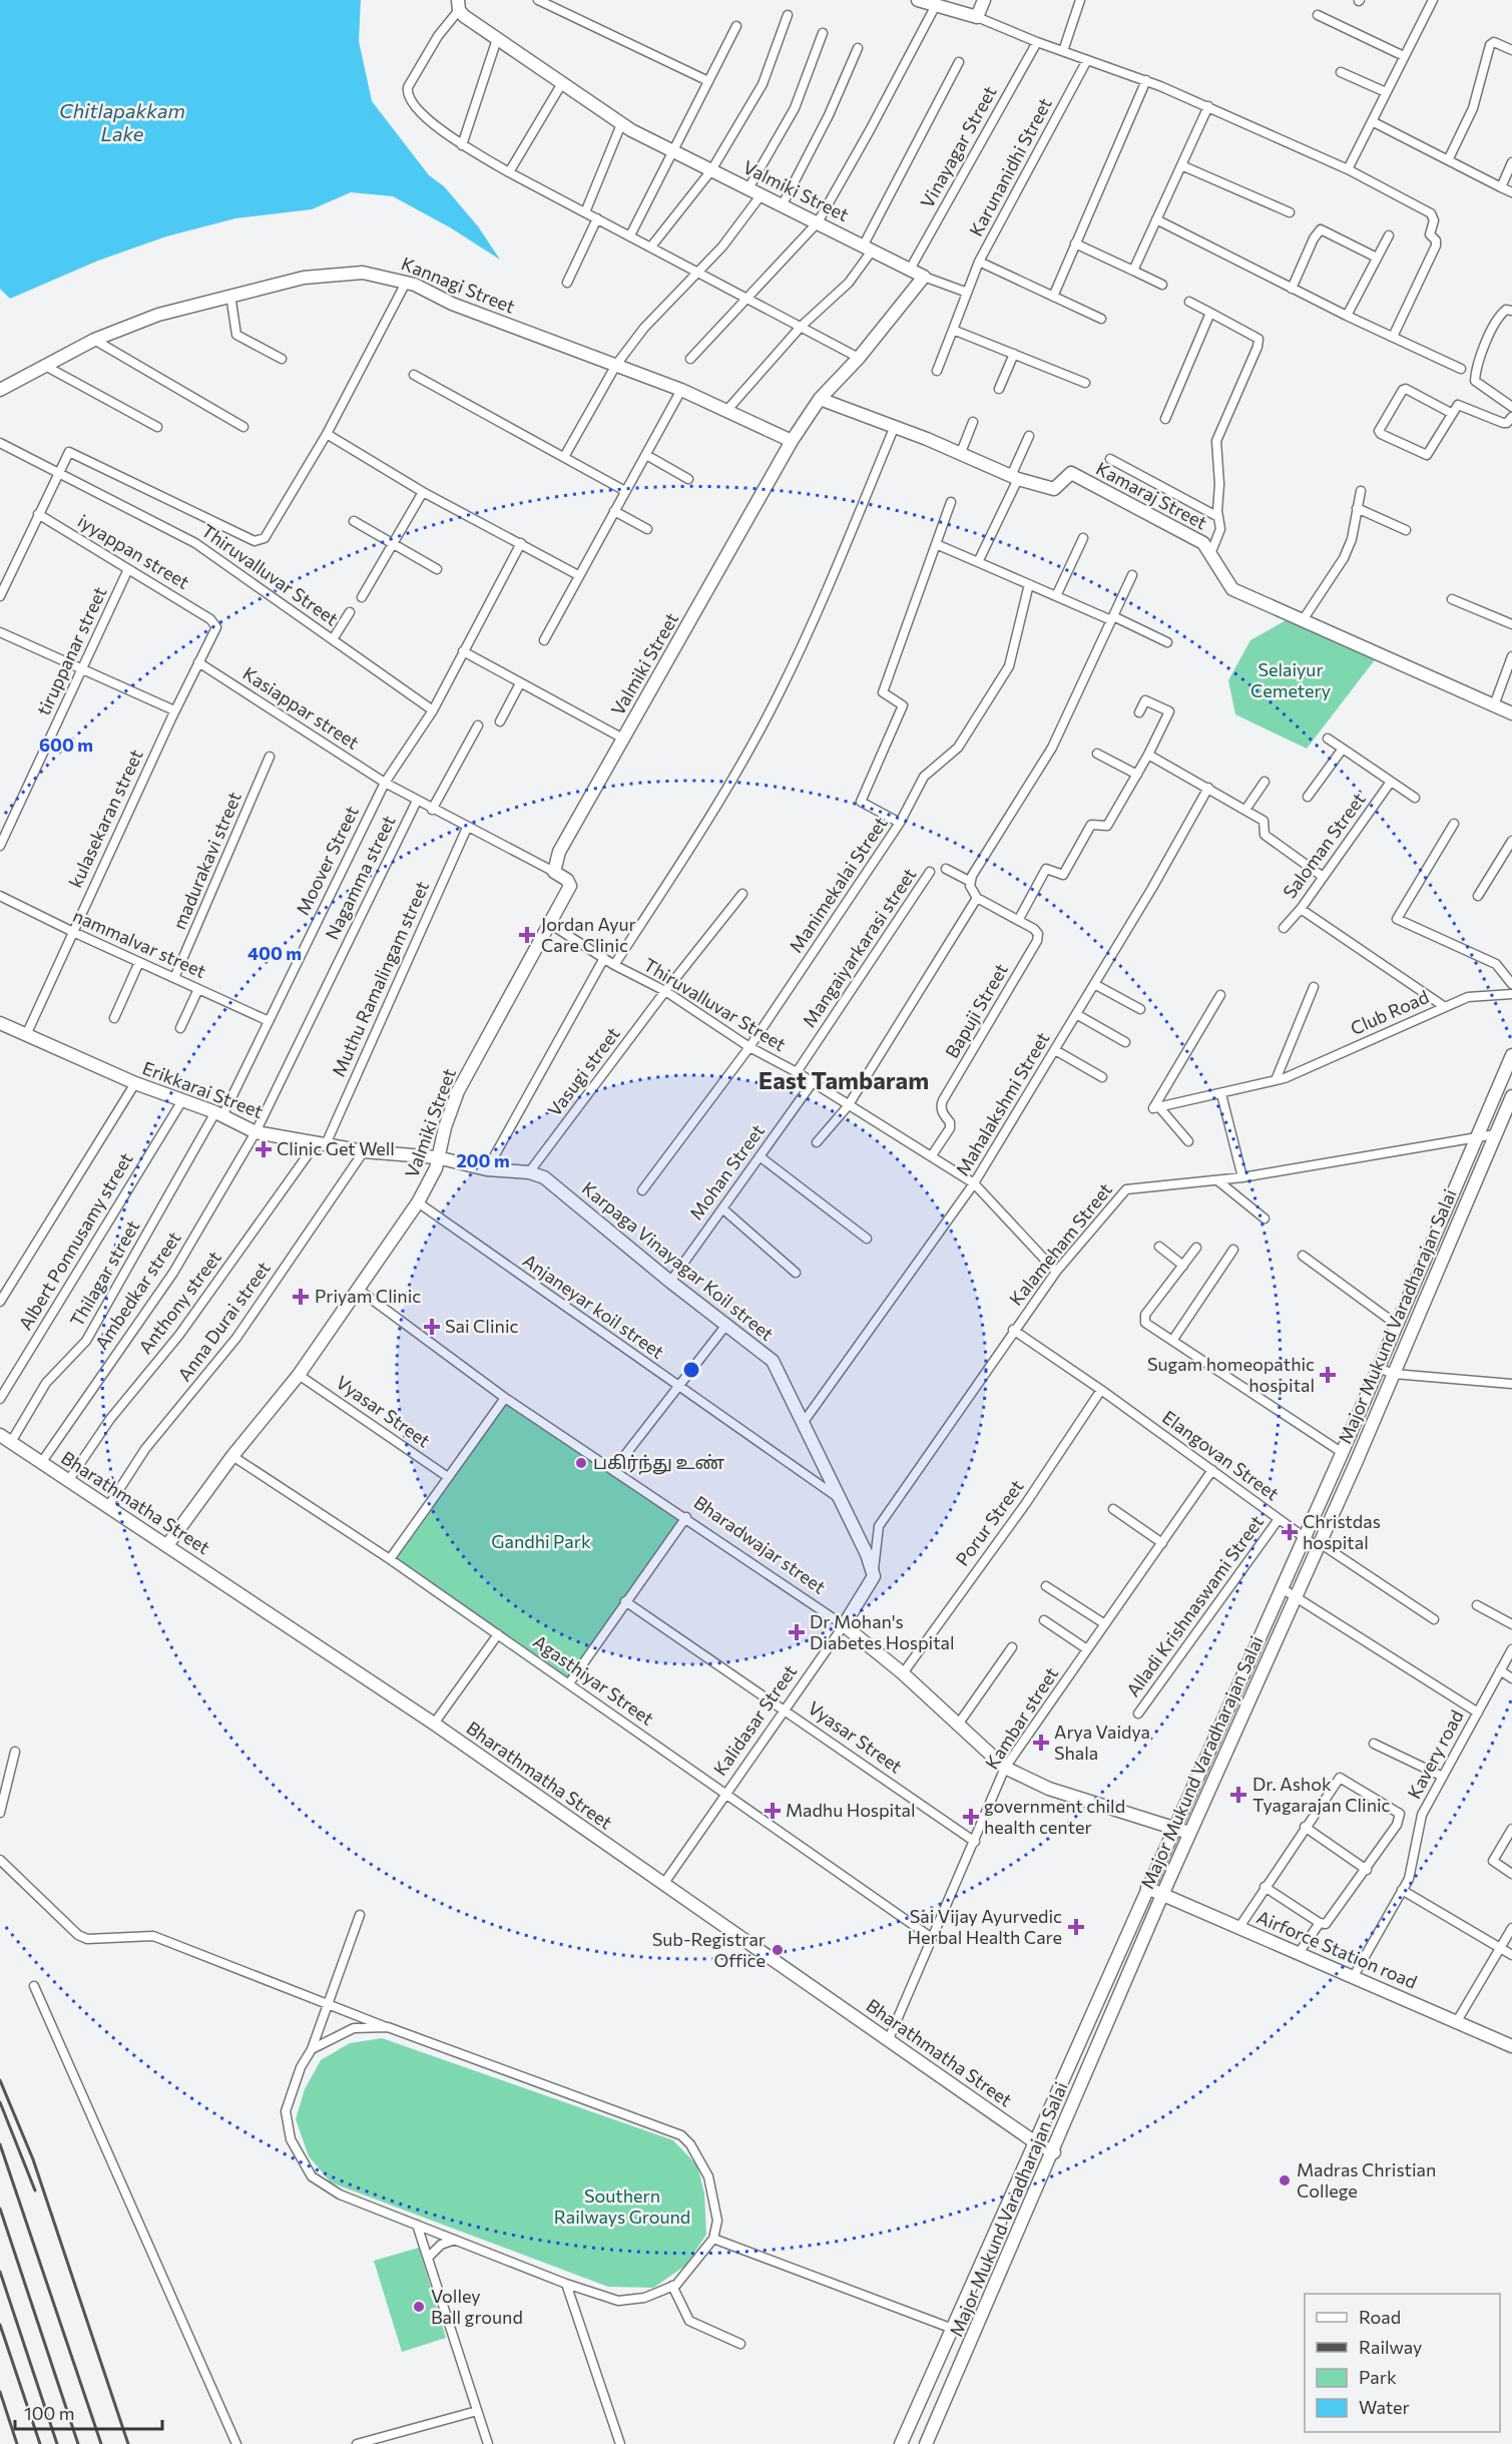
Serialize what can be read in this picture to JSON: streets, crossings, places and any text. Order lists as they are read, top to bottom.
{
  "streets": {
    "street": [
      "Vinayagar Street",
      "Karunanidhi Street",
      "Valmiki Street",
      "Kannagi Street",
      "Kamaraj Street",
      "iyyappan street",
      "Thiruvalluvar Street",
      "tiruppanar street",
      "Kasiappar street",
      "kulasekaran street",
      "Saloman Street",
      "madurakavi street",
      "Moover Street",
      "Nagamma street",
      "Manimekalai Street",
      "nammalvar street",
      "Mangaiyarkarasi street",
      "Muthu Ramalingam street",
      "Bapuji Street",
      "Club Road",
      "Vasugi street",
      "Erikkarai Street",
      "Mahalakshmi Street",
      "Mohan Street",
      "Albert Ponnusamy street",
      "Kalameham Street",
      "Karpaga Vinayagar Koil street",
      "Thilagar street",
      "Ambedkar street",
      "Anthony street",
      "Anjaneyar koil street",
      "Major Mukund Varadharajan Salai",
      "Anna Durai street",
      "Vyasar Street",
      "Elangovan Street",
      "Bharathmatha Street",
      "Porur Street",
      "Bharadwajar street",
      "Alladi Krishnaswami Street",
      "Agasthiyar Street",
      "Kambar street",
      "Kalidasar Street",
      "Kavery road",
      "Airforce Station road"
    ]
  },
  "crossings": [
    ["Vinayagar Street", "Valmiki Street"],
    ["Valmiki Street", "Kannagi Street"],
    ["Valmiki Street", "Kamaraj Street"],
    ["Valmiki Street", "Thiruvalluvar Street"],
    ["Valmiki Street", "Kasiappar street"],
    ["Valmiki Street", "Erikkarai Street"],
    ["Valmiki Street", "Karpaga Vinayagar Koil street"],
    ["Valmiki Street", "Anjaneyar koil street"],
    ["Valmiki Street", "Vyasar Street"],
    ["Valmiki Street", "Bharathmatha Street"],
    ["Valmiki Street", "Bharadwajar street"],
    ["Valmiki Street", "Agasthiyar Street"],
    ["iyyappan street", "tiruppanar street"],
    ["iyyappan street", "kulasekaran street"],
    ["Thiruvalluvar Street", "Manimekalai Street"],
    ["Thiruvalluvar Street", "Mangaiyarkarasi street"],
    ["Thiruvalluvar Street", "Bapuji Street"],
    ["Thiruvalluvar Street", "Vasugi street"],
    ["Thiruvalluvar Street", "Mahalakshmi Street"],
    ["Thiruvalluvar Street", "Mohan Street"],
    ["Thiruvalluvar Street", "Kalameham Street"],
    ["Kasiappar street", "kulasekaran street"],
    ["Kasiappar street", "Moover Street"],
    ["Kasiappar street", "Nagamma street"],
    ["Kasiappar street", "Muthu Ramalingam street"],
    ["kulasekaran street", "nammalvar street"],
    ["kulasekaran street", "Erikkarai Street"],
    ["madurakavi street", "nammalvar street"],
    ["Moover Street", "nammalvar street"],
    ["Moover Street", "Erikkarai Street"],
    ["Moover Street", "Thilagar street"],
    ["Nagamma street", "Erikkarai Street"],
    ["Nagamma street", "Ambedkar street"],
    ["Muthu Ramalingam street", "Erikkarai Street"],
    ["Muthu Ramalingam street", "Anthony street"],
    ["Vasugi street", "Karpaga Vinayagar Koil street"],
    ["Erikkarai Street", "Albert Ponnusamy street"],
    ["Erikkarai Street", "Karpaga Vinayagar Koil street"],
    ["Erikkarai Street", "Thilagar street"],
    ["Erikkarai Street", "Ambedkar street"],
    ["Erikkarai Street", "Anthony street"],
    ["Erikkarai Street", "Anna Durai street"],
    ["Mahalakshmi Street", "Karpaga Vinayagar Koil street"],
    ["Mohan Street", "Karpaga Vinayagar Koil street"],
    ["Kalameham Street", "Karpaga Vinayagar Koil street"],
    ["Kalameham Street", "Major Mukund Varadharajan Salai"],
    ["Kalameham Street", "Elangovan Street"],
    ["Kalameham Street", "Kalidasar Street"],
    ["Karpaga Vinayagar Koil street", "Anjaneyar koil street"],
    ["Karpaga Vinayagar Koil street", "Kalidasar Street"],
    ["Thilagar street", "Bharathmatha Street"],
    ["Ambedkar street", "Bharathmatha Street"],
    ["Anthony street", "Bharathmatha Street"],
    ["Major Mukund Varadharajan Salai", "Elangovan Street"],
    ["Major Mukund Varadharajan Salai", "Bharathmatha Street"],
    ["Major Mukund Varadharajan Salai", "Bharadwajar street"],
    ["Major Mukund Varadharajan Salai", "Airforce Station road"],
    ["Anna Durai street", "Bharathmatha Street"],
    ["Vyasar Street", "Kambar street"],
    ["Vyasar Street", "Kalidasar Street"],
    ["Elangovan Street", "Porur Street"],
    ["Elangovan Street", "Alladi Krishnaswami Street"],
    ["Elangovan Street", "Kambar street"],
    ["Bharathmatha Street", "Kambar street"],
    ["Bharathmatha Street", "Kalidasar Street"],
    ["Porur Street", "Bharadwajar street"],
    ["Bharadwajar street", "Kambar street"],
    ["Bharadwajar street", "Kalidasar Street"],
    ["Agasthiyar Street", "Kambar street"],
    ["Agasthiyar Street", "Kalidasar Street"],
    ["Kavery road", "Airforce Station road"]
  ],
  "districts": ["East Tambaram"],
  "water": ["Chitlapakkam Lake"],
  "parks": ["Selaiyur Cemetery", "Gandhi Park", "Southern Railways Ground"],
  "places": {
    "health": [
      "Jordan Ayur Care Clinic",
      "Clinic Get Well",
      "Priyam Clinic",
      "Sai Clinic",
      "Sugam homeopathic hospital",
      "Christdas hospital",
      "Dr Mohan's Diabetes Hospital",
      "Arya Vaidya Shala",
      "Dr. Ashok Tyagarajan Clinic",
      "Madhu Hospital",
      "government child health center",
      "Sai Vijay Ayurvedic Herbal Health Care"
    ],
    "other": [
      "பகிர்ந்து உண்",
      "Sub-Registrar Office",
      "Madras Christian College",
      "Volley Ball ground"
    ]
  },
  "legend": [
    "Road",
    "Railway",
    "Park",
    "Water"
  ],
  "scale_bar": "100 m",
  "rings": ["600 m", "400 m", "200 m"]
}
